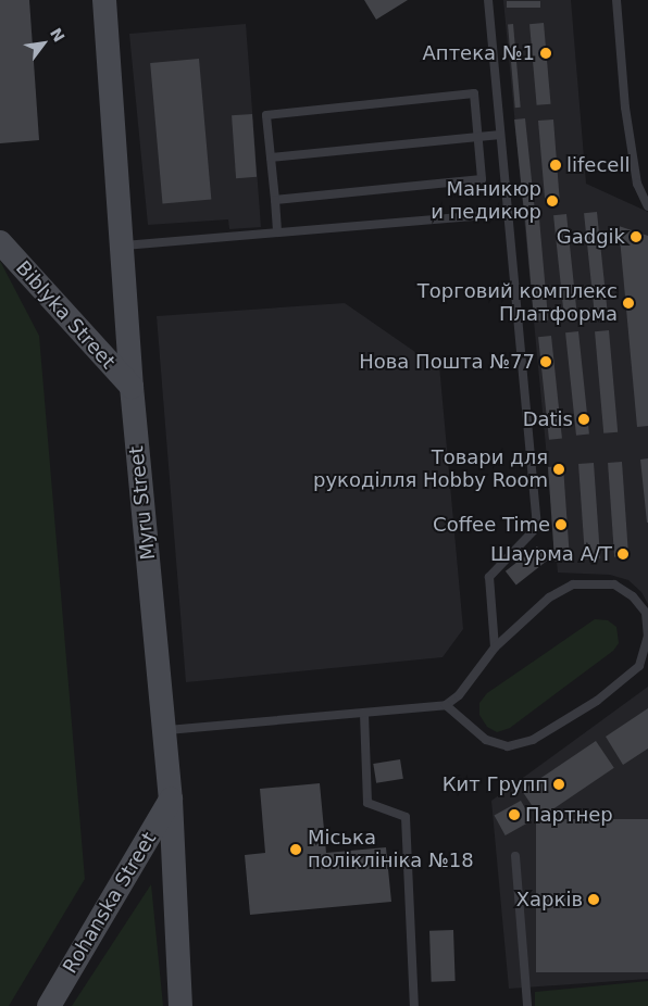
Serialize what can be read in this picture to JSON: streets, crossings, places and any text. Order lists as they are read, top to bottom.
{
  "streets": {
    "street": ["Biblyka Street", "Myru Street", "Rohanska Street"]
  },
  "crossings": [
    ["Biblyka Street", "Myru Street"],
    ["Myru Street", "Rohanska Street"]
  ],
  "places": [
    "Аптека №1",
    "lifecell",
    "Маникюр и педикюр",
    "Gadgik",
    "Торговий комплекс Платформа",
    "Нова Пошта №77",
    "Datis",
    "Товари для рукоділля Hobby Room",
    "Coffee Time",
    "Шаурма А/Т",
    "Кит Групп",
    "Партнер",
    "Міська поліклініка №18",
    "Харків"
  ],
  "north": "top right"
}
